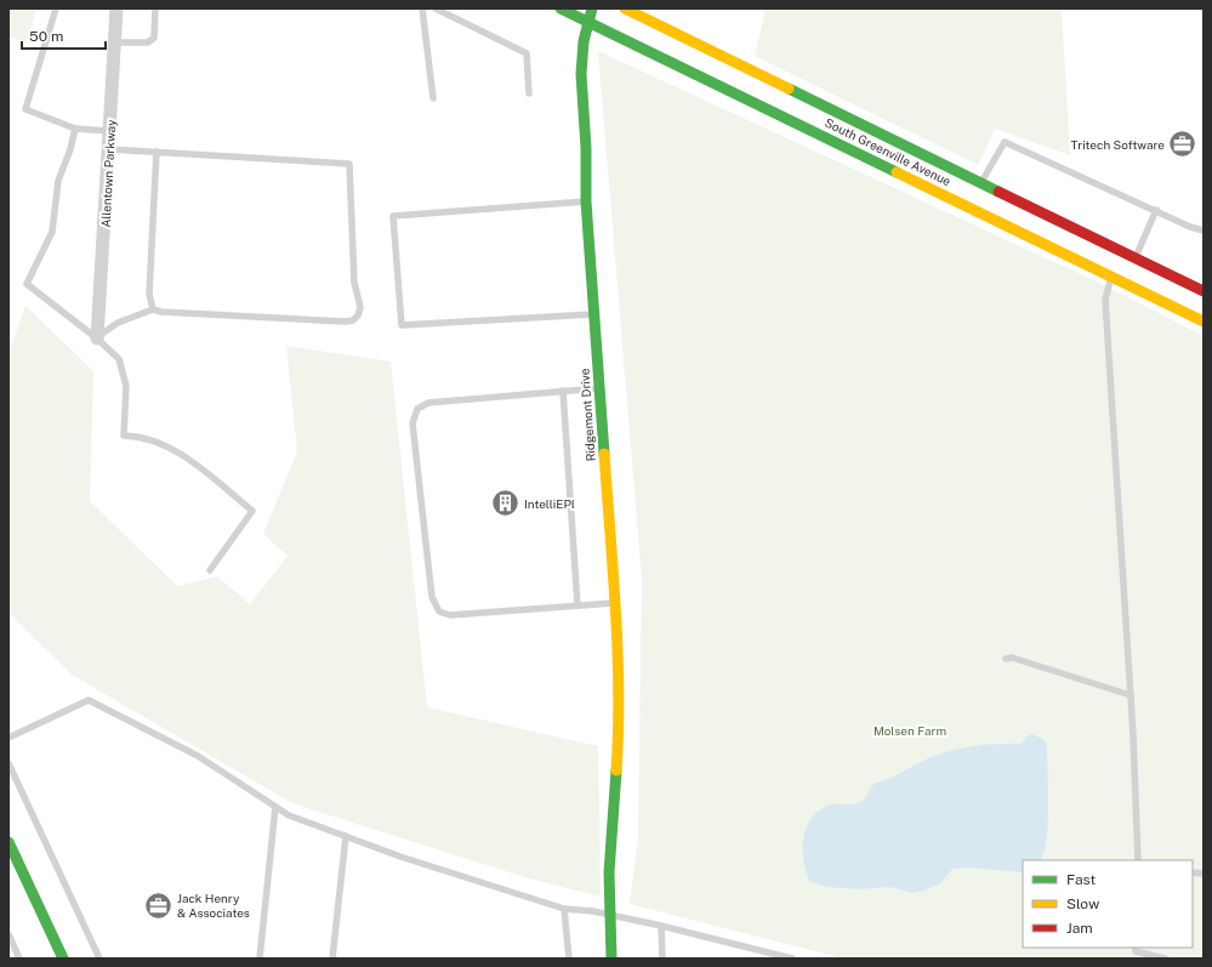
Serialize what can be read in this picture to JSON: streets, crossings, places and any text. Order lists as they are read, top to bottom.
{
  "streets": {
    "main road": ["South Greenville Avenue", "Ridgemont Drive"],
    "street": ["Allentown Parkway"]
  },
  "crossings": [
    ["South Greenville Avenue", "Ridgemont Drive"]
  ],
  "parks": ["Molsen Farm"],
  "places": {
    "office": ["Tritech Software", "Jack Henry & Associates"],
    "building": ["IntelliEPI"]
  },
  "legend": ["Fast", "Slow", "Jam"],
  "scale_bar": "50 m"
}
